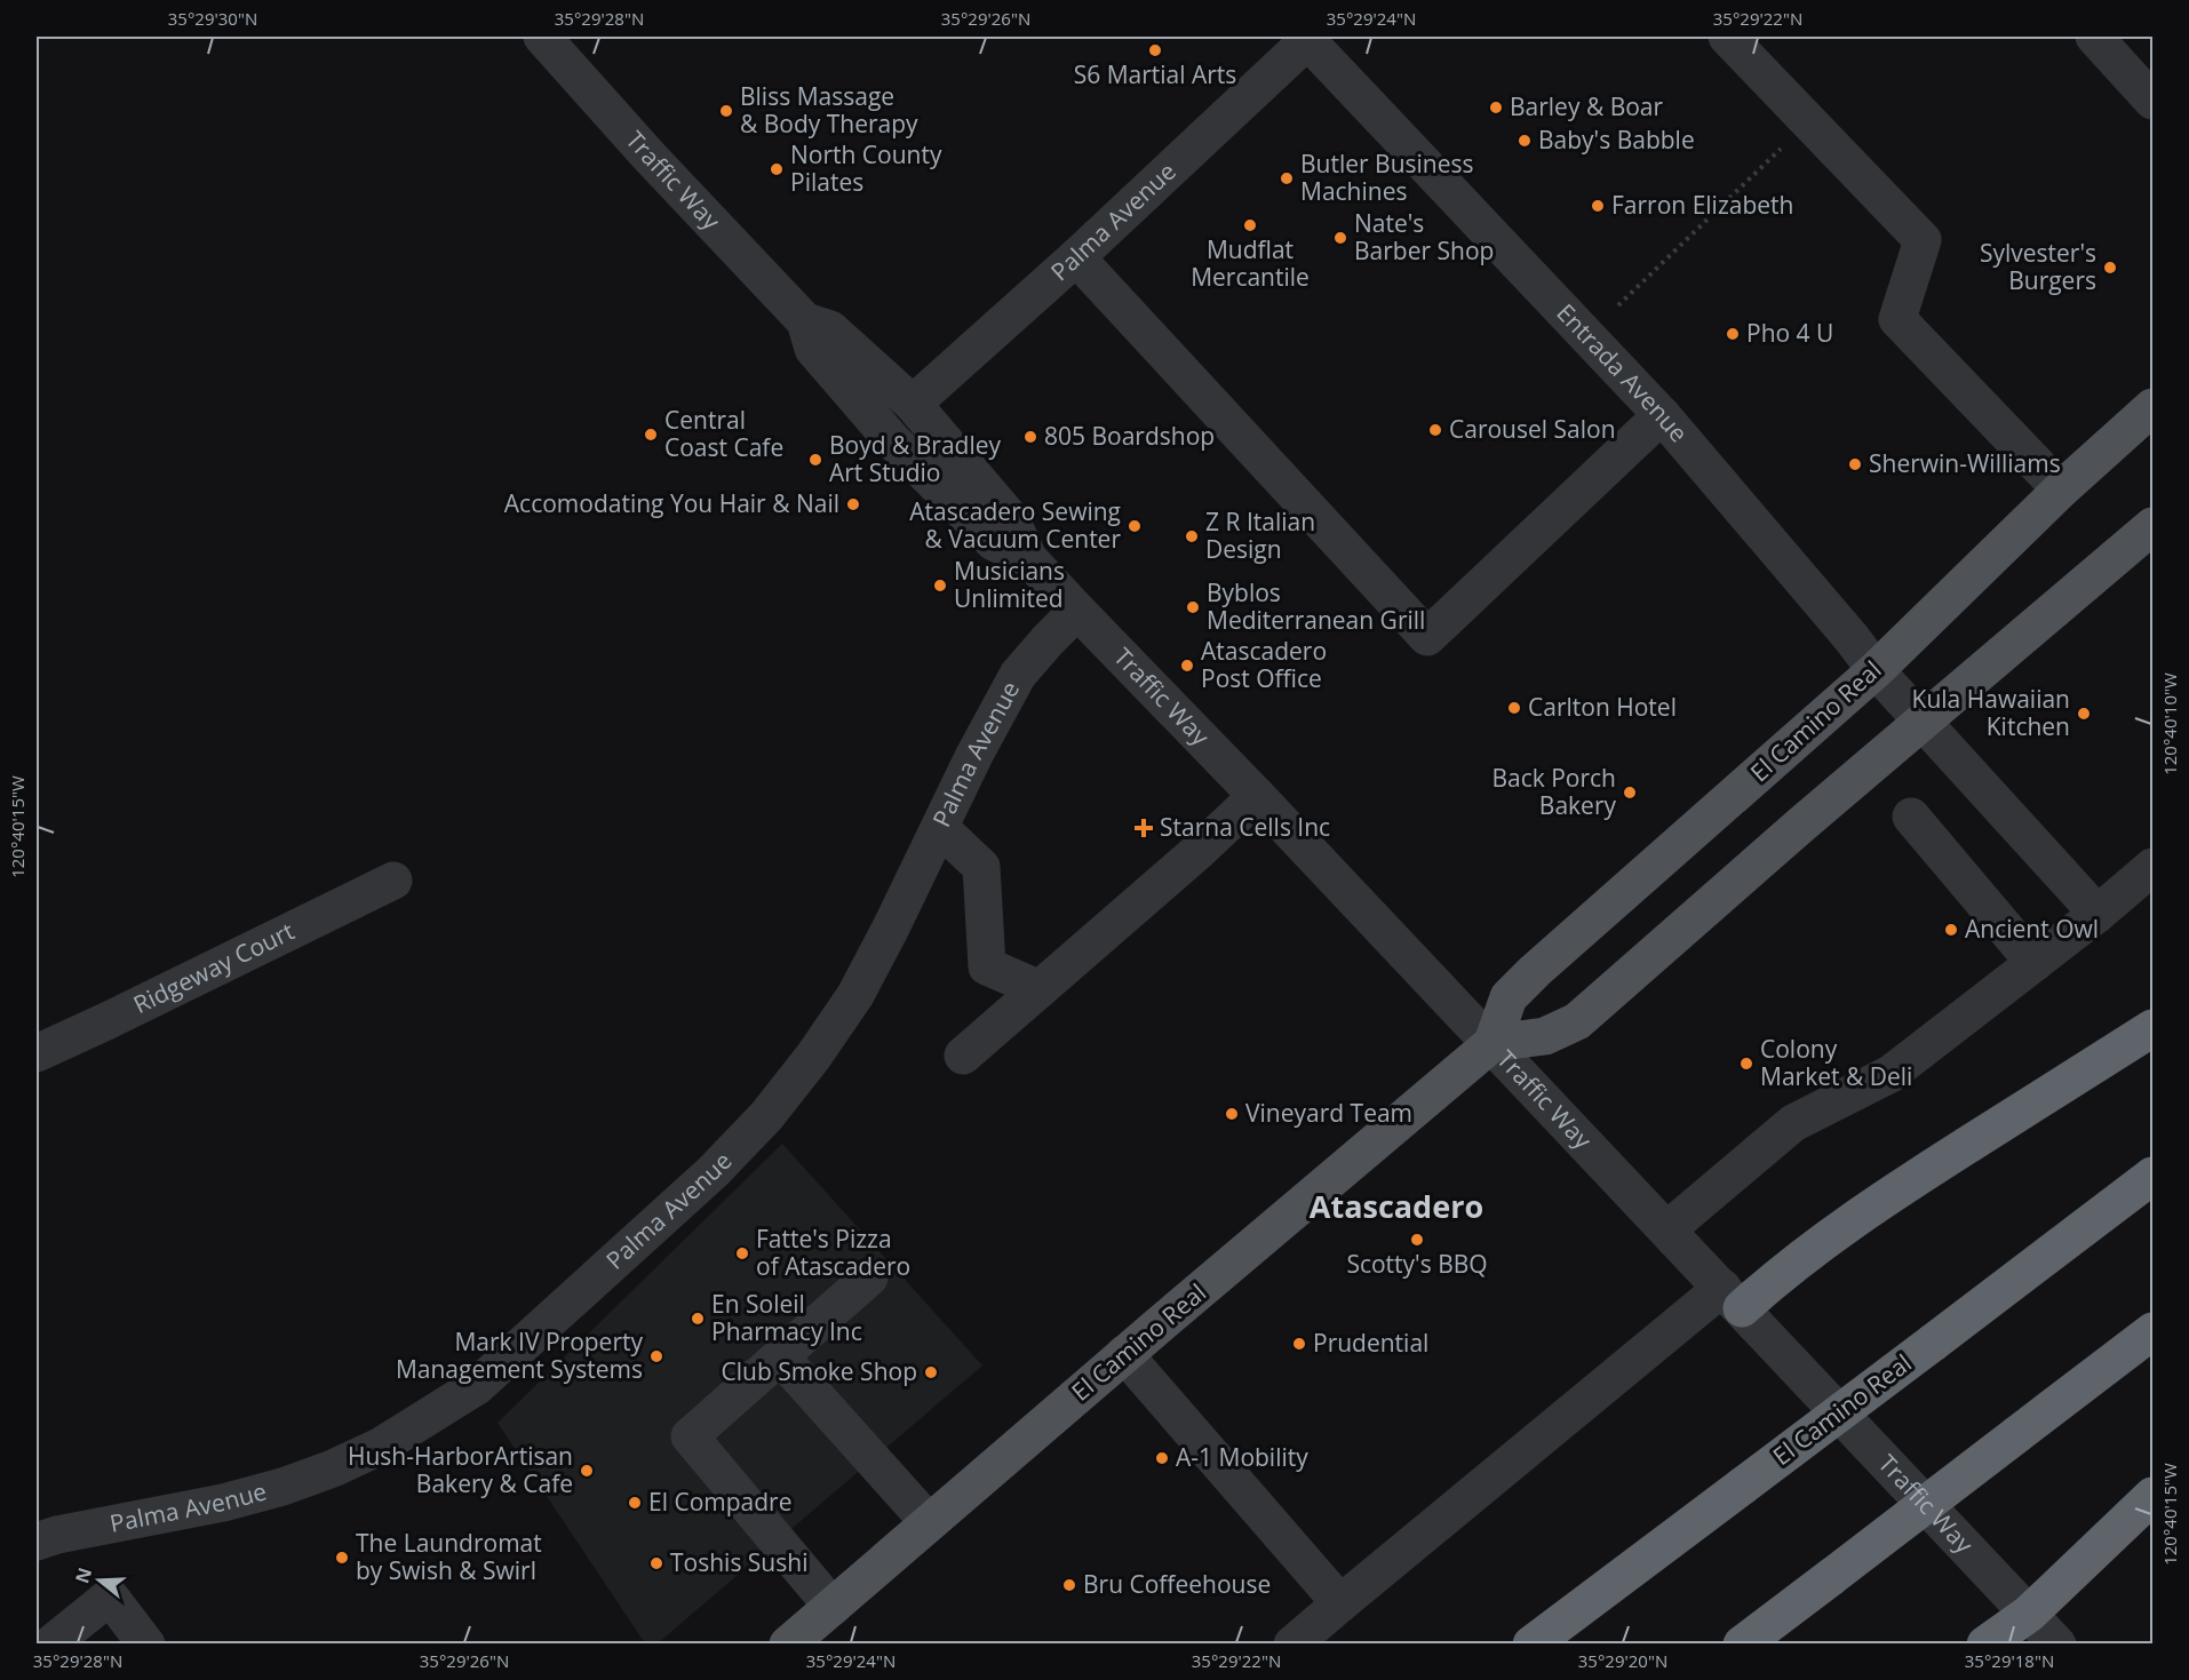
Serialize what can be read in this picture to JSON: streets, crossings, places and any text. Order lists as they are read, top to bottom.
{
  "streets": {
    "highway": ["El Camino Real"],
    "street": [
      "Traffic Way",
      "Palma Avenue",
      "Entrada Avenue",
      "Ridgeway Court"
    ]
  },
  "crossings": [
    ["Traffic Way", "Palma Avenue"],
    ["Traffic Way", "El Camino Real"],
    ["Palma Avenue", "Entrada Avenue"],
    ["Entrada Avenue", "El Camino Real"]
  ],
  "districts": ["Atascadero"],
  "places": {
    "other": [
      "S6 Martial Arts",
      "Barley & Boar",
      "Bliss Massage & Body Therapy",
      "Baby's Babble",
      "North County Pilates",
      "Butler Business Machines",
      "Farron Elizabeth",
      "Mudflat Mercantile",
      "Nate's Barber Shop",
      "Sylvester's Burgers",
      "Pho 4 U",
      "Carousel Salon",
      "Central Coast Cafe",
      "805 Boardshop",
      "Boyd & Bradley Art Studio",
      "Sherwin-Williams",
      "Accomodating You Hair & Nail",
      "Atascadero Sewing & Vacuum Center",
      "Z R Italian Design",
      "Musicians Unlimited",
      "Byblos Mediterranean Grill",
      "Atascadero Post Office",
      "Carlton Hotel",
      "Kula Hawaiian Kitchen",
      "Back Porch Bakery",
      "Ancient Owl",
      "Colony Market & Deli",
      "Vineyard Team",
      "Scotty's BBQ",
      "Fatte's Pizza of Atascadero",
      "En Soleil Pharmacy Inc",
      "Prudential",
      "Mark IV Property Management Systems",
      "Club Smoke Shop",
      "A-1 Mobility",
      "Hush-HarborArtisan Bakery & Cafe",
      "El Compadre",
      "The Laundromat by Swish & Swirl",
      "Toshis Sushi",
      "Bru Coffeehouse"
    ],
    "health": ["Starna Cells Inc"]
  },
  "north": "left",
  "coordinates": [
    "35°29'30\"N",
    "35°29'28\"N",
    "35°29'26\"N",
    "35°29'24\"N",
    "35°29'22\"N",
    "120°40'10\"W",
    "120°40'15\"W",
    "35°29'20\"N",
    "35°29'18\"N"
  ]
}
